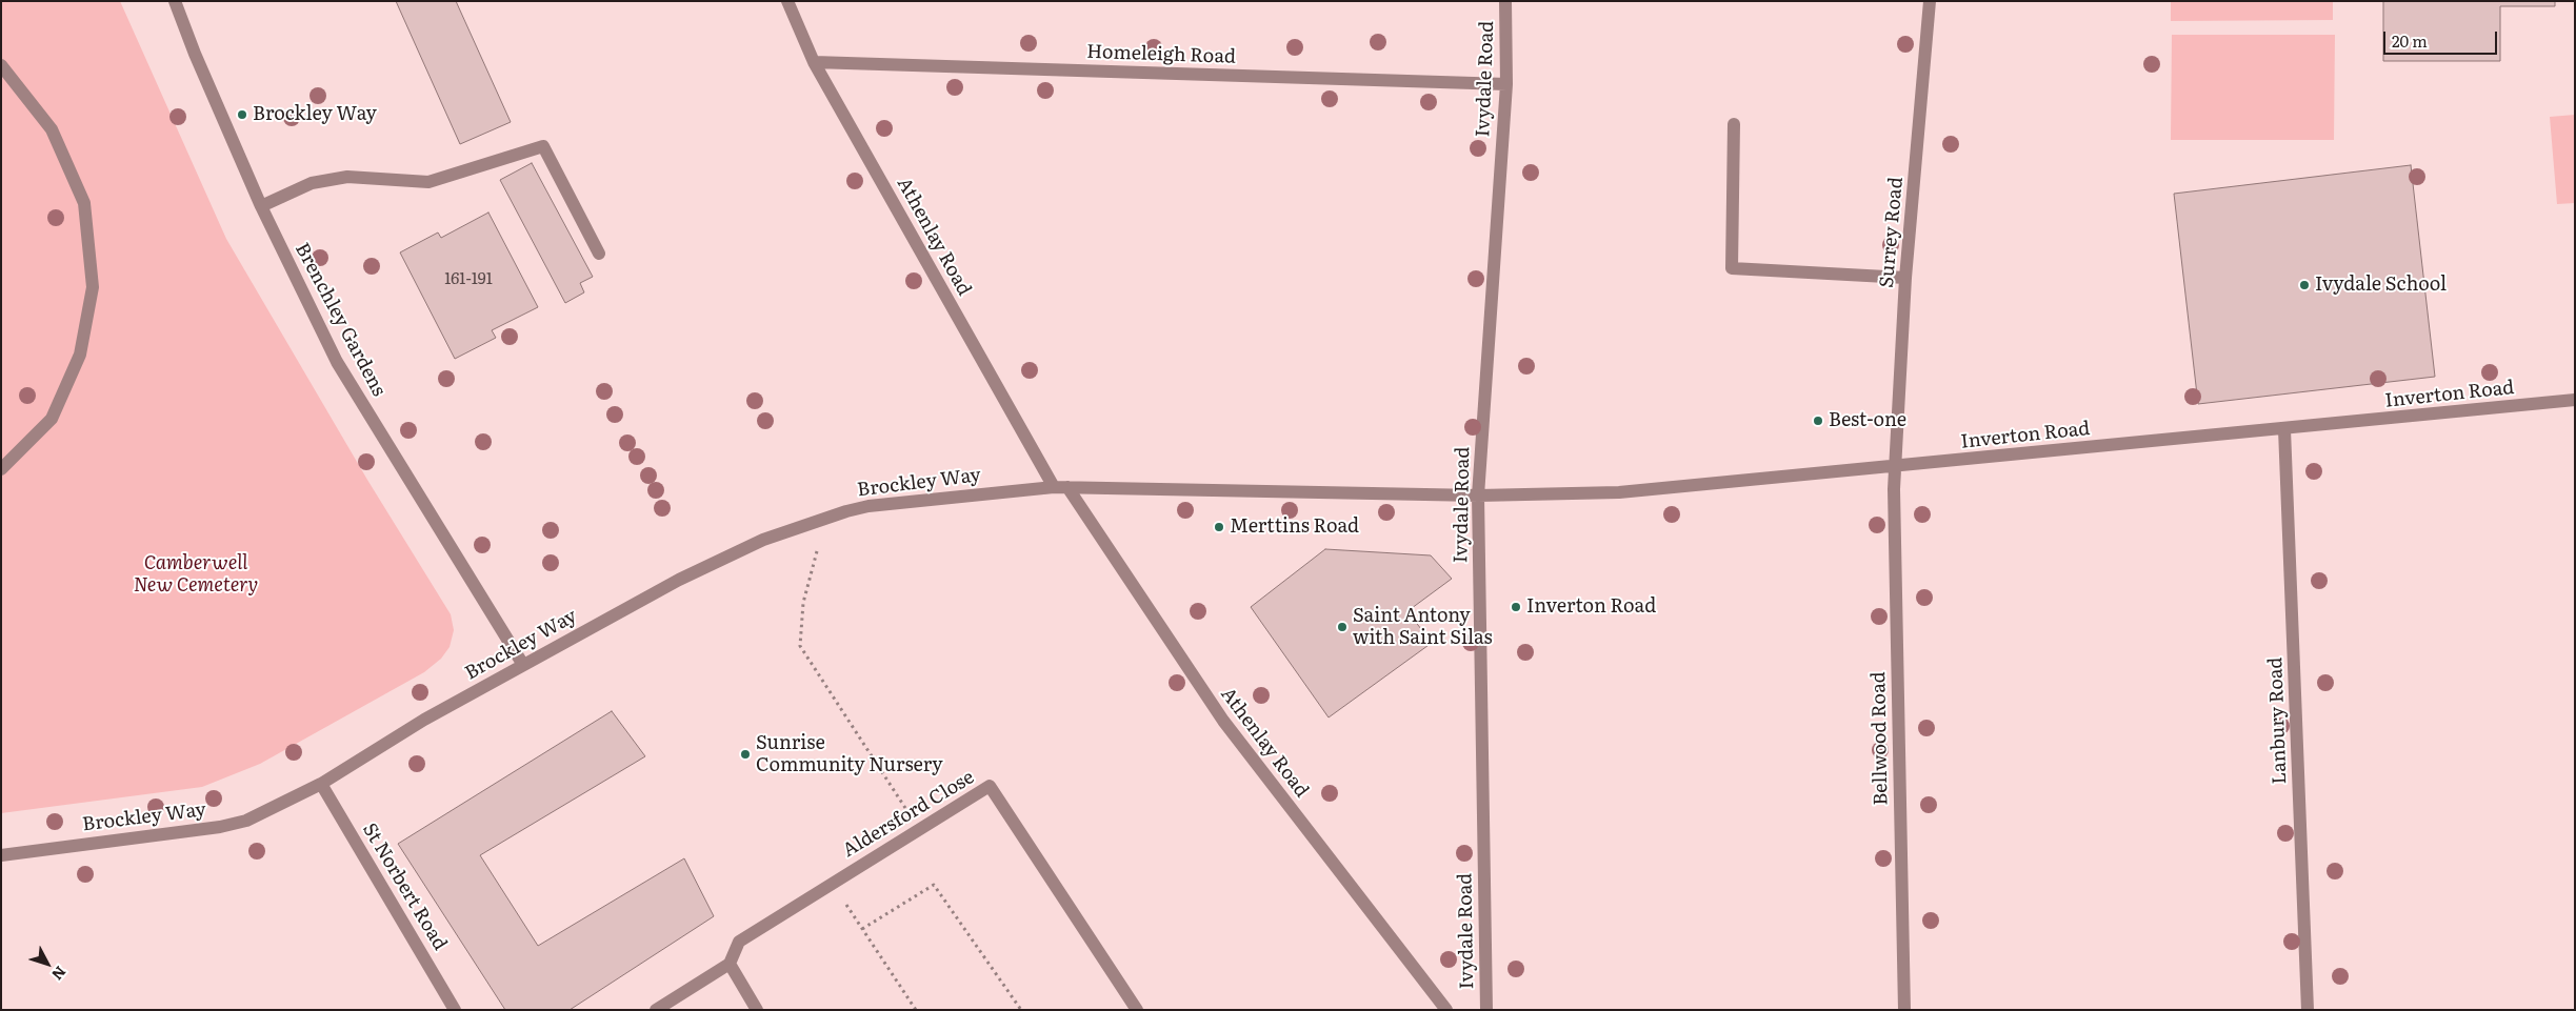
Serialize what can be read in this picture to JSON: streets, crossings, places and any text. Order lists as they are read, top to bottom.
{
  "streets": {
    "street": [
      "Homeleigh Road",
      "Ivydale Road",
      "Surrey Road",
      "Athenlay Road",
      "Brenchley Gardens",
      "Inverton Road",
      "Brockley Way",
      "Lanbury Road",
      "Bellwood Road",
      "Aldersford Close",
      "St Norbert Road"
    ]
  },
  "crossings": [
    ["Homeleigh Road", "Ivydale Road"],
    ["Homeleigh Road", "Athenlay Road"],
    ["Ivydale Road", "Inverton Road"],
    ["Surrey Road", "Inverton Road"],
    ["Surrey Road", "Bellwood Road"],
    ["Athenlay Road", "Brockley Way"],
    ["Brenchley Gardens", "Brockley Way"],
    ["Inverton Road", "Lanbury Road"],
    ["Inverton Road", "Bellwood Road"],
    ["Brockley Way", "St Norbert Road"]
  ],
  "parks": ["Camberwell New Cemetery"],
  "places": [
    "Brockley Way",
    "Ivydale School",
    "Best-one",
    "Merttins Road",
    "Inverton Road",
    "Saint Antony with Saint Silas",
    "Sunrise Community Nursery"
  ],
  "house_numbers": ["161-191"],
  "scale_bar": "20 m",
  "north": "bottom right"
}
